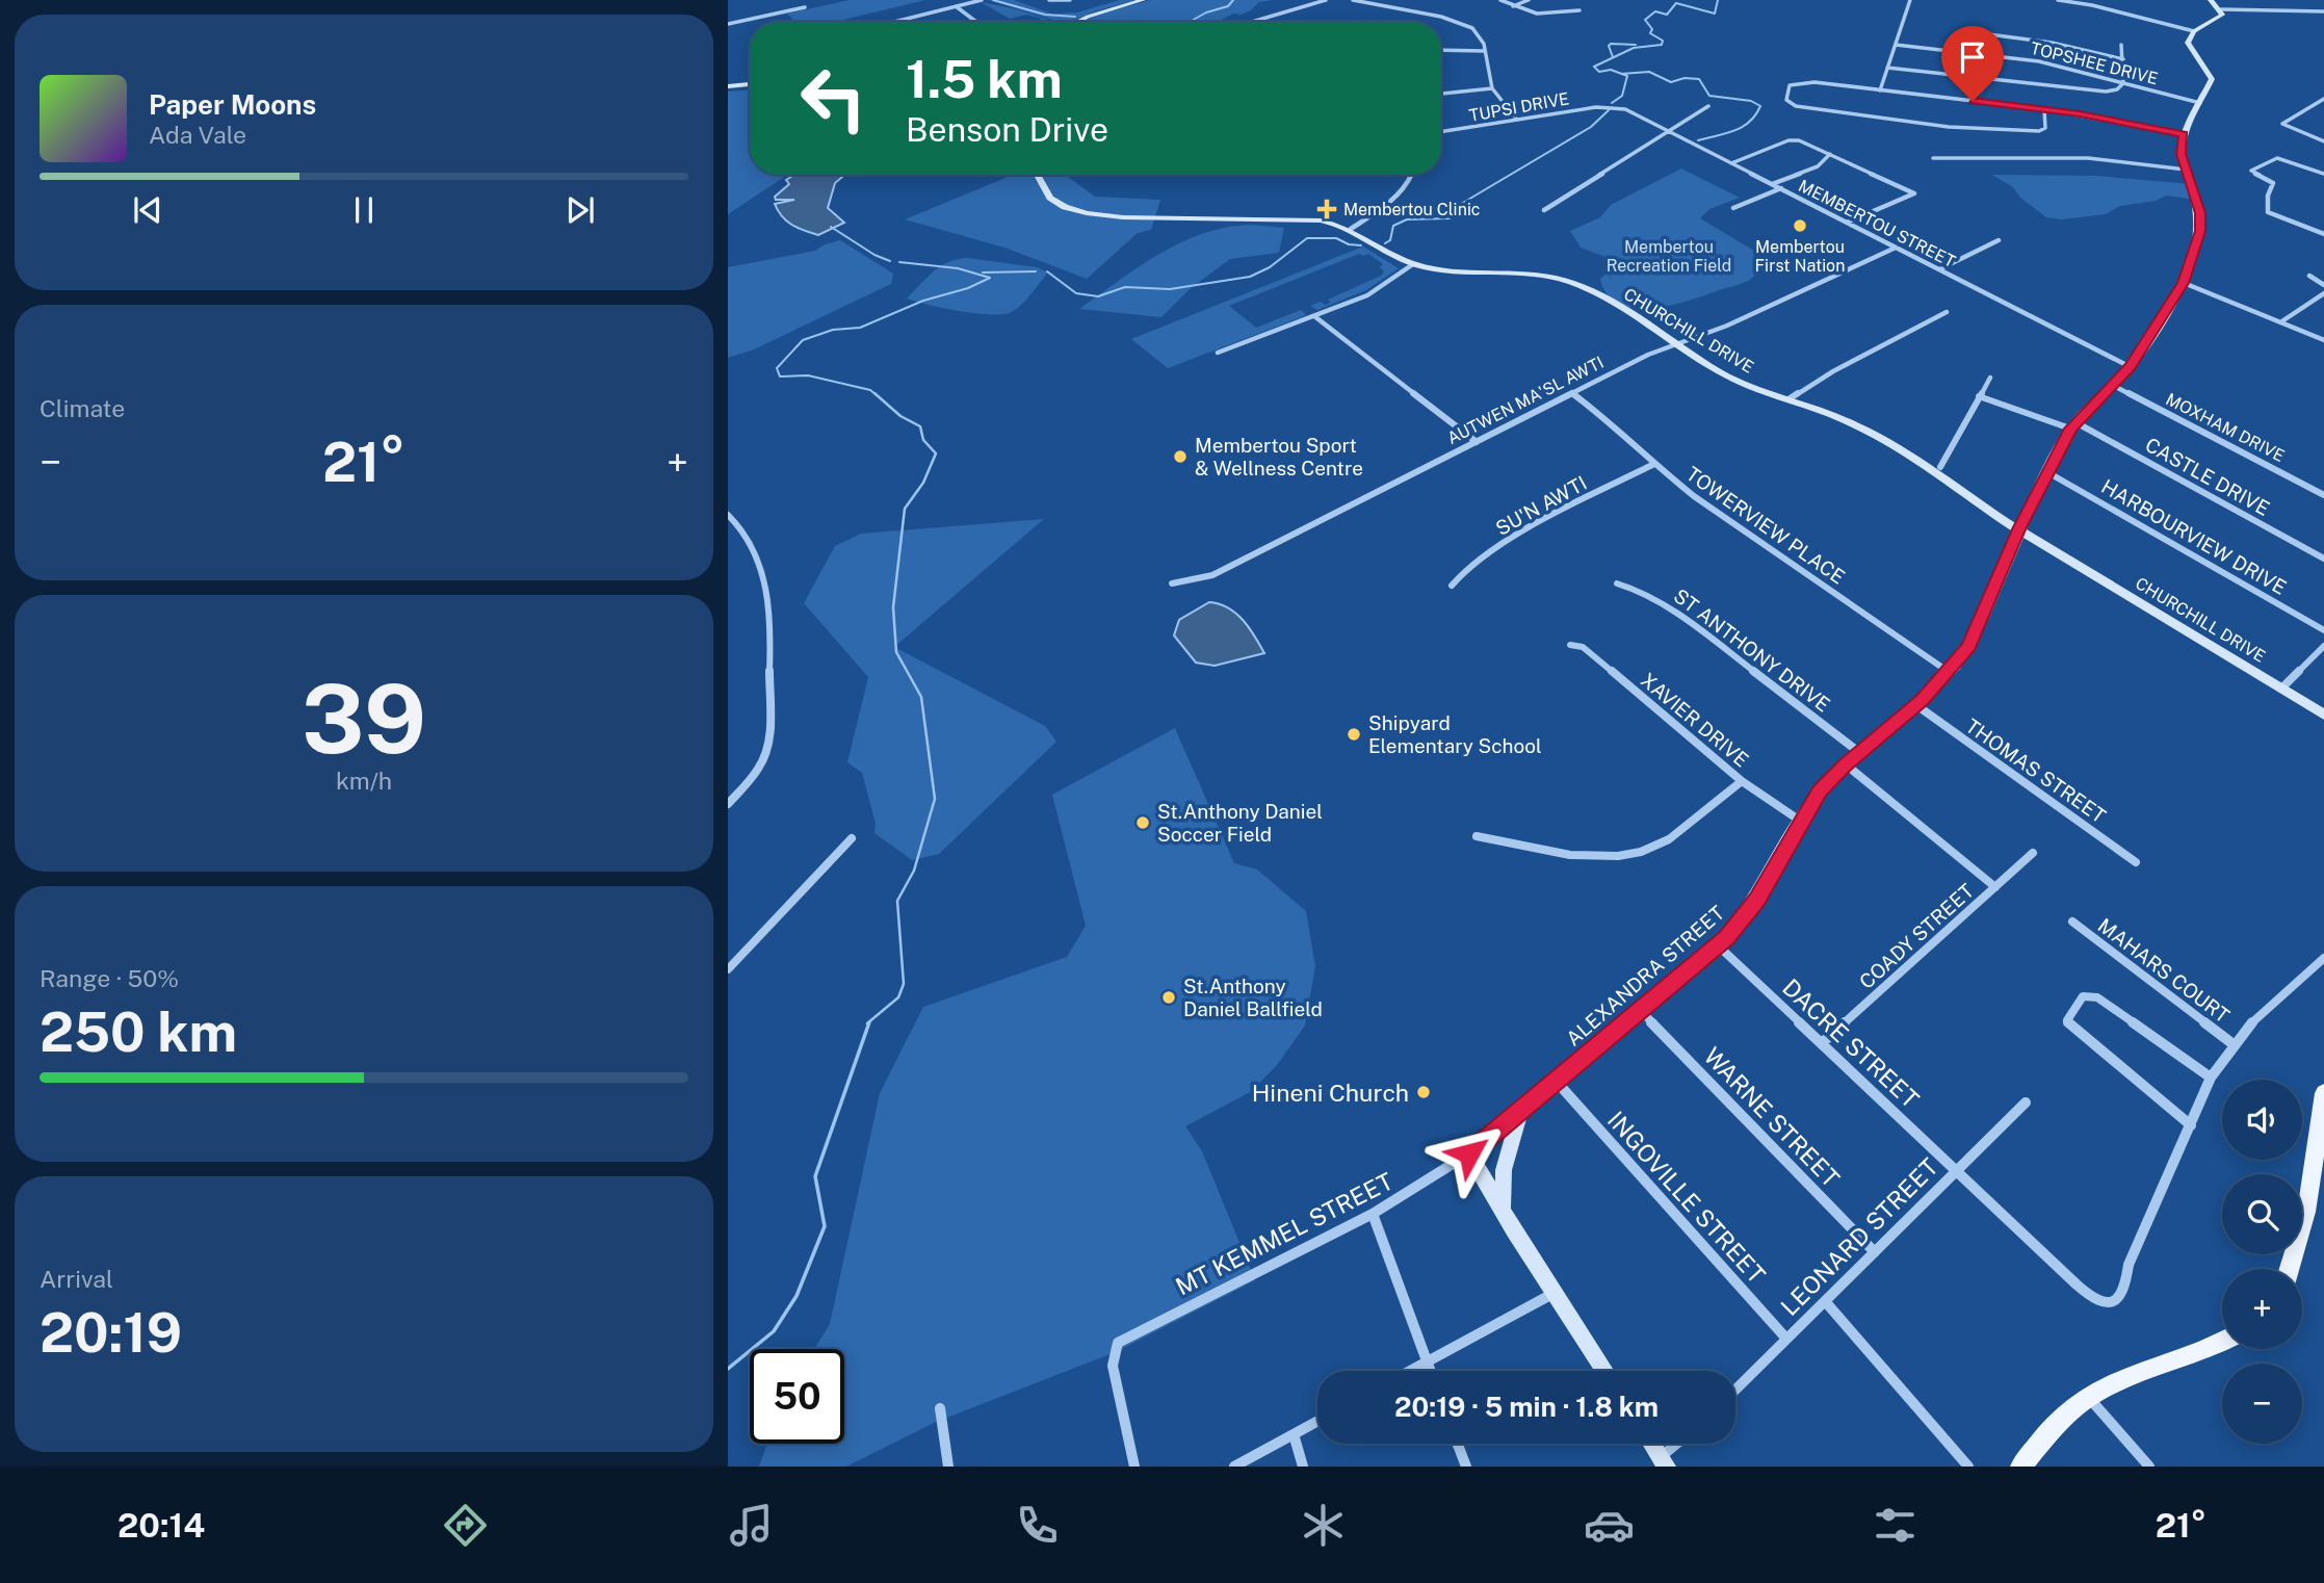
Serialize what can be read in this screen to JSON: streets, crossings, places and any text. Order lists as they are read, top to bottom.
{
  "streets": {
    "main road": ["CHURCHILL DRIVE", "ALEXANDRA STREET"],
    "street": [
      "TOPSHEE DRIVE",
      "TUPSI DRIVE",
      "MEMBERTOU STREET",
      "AUTWEN MA'SL AWTI",
      "MOXHAM DRIVE",
      "CASTLE DRIVE",
      "SU'N AWTI",
      "TOWERVIEW PLACE",
      "HARBOURVIEW DRIVE",
      "ST ANTHONY DRIVE",
      "XAVIER DRIVE",
      "THOMAS STREET",
      "COADY STREET",
      "MAHARS COURT",
      "DACRE STREET",
      "WARNE STREET",
      "INGOVILLE STREET",
      "MT KEMMEL STREET",
      "LEONARD STREET"
    ]
  },
  "crossings": [
    ["TUPSI DRIVE", "MEMBERTOU STREET"],
    ["MEMBERTOU STREET", "AUTWEN MA'SL AWTI"],
    ["MEMBERTOU STREET", "ALEXANDRA STREET"],
    ["CHURCHILL DRIVE", "AUTWEN MA'SL AWTI"],
    ["CHURCHILL DRIVE", "ALEXANDRA STREET"],
    ["AUTWEN MA'SL AWTI", "TOWERVIEW PLACE"],
    ["MOXHAM DRIVE", "ALEXANDRA STREET"],
    ["CASTLE DRIVE", "ALEXANDRA STREET"],
    ["SU'N AWTI", "TOWERVIEW PLACE"],
    ["TOWERVIEW PLACE", "ALEXANDRA STREET"],
    ["HARBOURVIEW DRIVE", "ALEXANDRA STREET"],
    ["ST ANTHONY DRIVE", "ALEXANDRA STREET"],
    ["XAVIER DRIVE", "ALEXANDRA STREET"],
    ["THOMAS STREET", "ALEXANDRA STREET"],
    ["COADY STREET", "DACRE STREET"],
    ["ALEXANDRA STREET", "DACRE STREET"],
    ["ALEXANDRA STREET", "WARNE STREET"],
    ["ALEXANDRA STREET", "INGOVILLE STREET"],
    ["ALEXANDRA STREET", "MT KEMMEL STREET"],
    ["DACRE STREET", "LEONARD STREET"],
    ["WARNE STREET", "LEONARD STREET"],
    ["INGOVILLE STREET", "LEONARD STREET"]
  ],
  "parks": ["Membertou Recreation Field"],
  "places": {
    "health": ["Membertou Clinic"],
    "other": [
      "Membertou First Nation",
      "Membertou Sport & Wellness Centre",
      "Shipyard Elementary School",
      "St.Anthony Daniel Soccer Field",
      "St.Anthony Daniel Ballfield",
      "Hineni Church"
    ]
  },
  "page": {
    "turn": ["1.5 km", "Benson Drive"],
    "song": ["Paper Moons", "Ada Vale"],
    "tile": [
      "Climate",
      ["39", "km/h"],
      ["Range · 50%", "250 km"],
      ["Arrival", "20:19"]
    ],
    "heat": ["−", "21°", "+"],
    "map_buttons": ["+", "−"],
    "limit": "50",
    "trip": "20:19 · 5 min · 1.8 km",
    "tabs": ["20:14", "21°"]
  }
}
